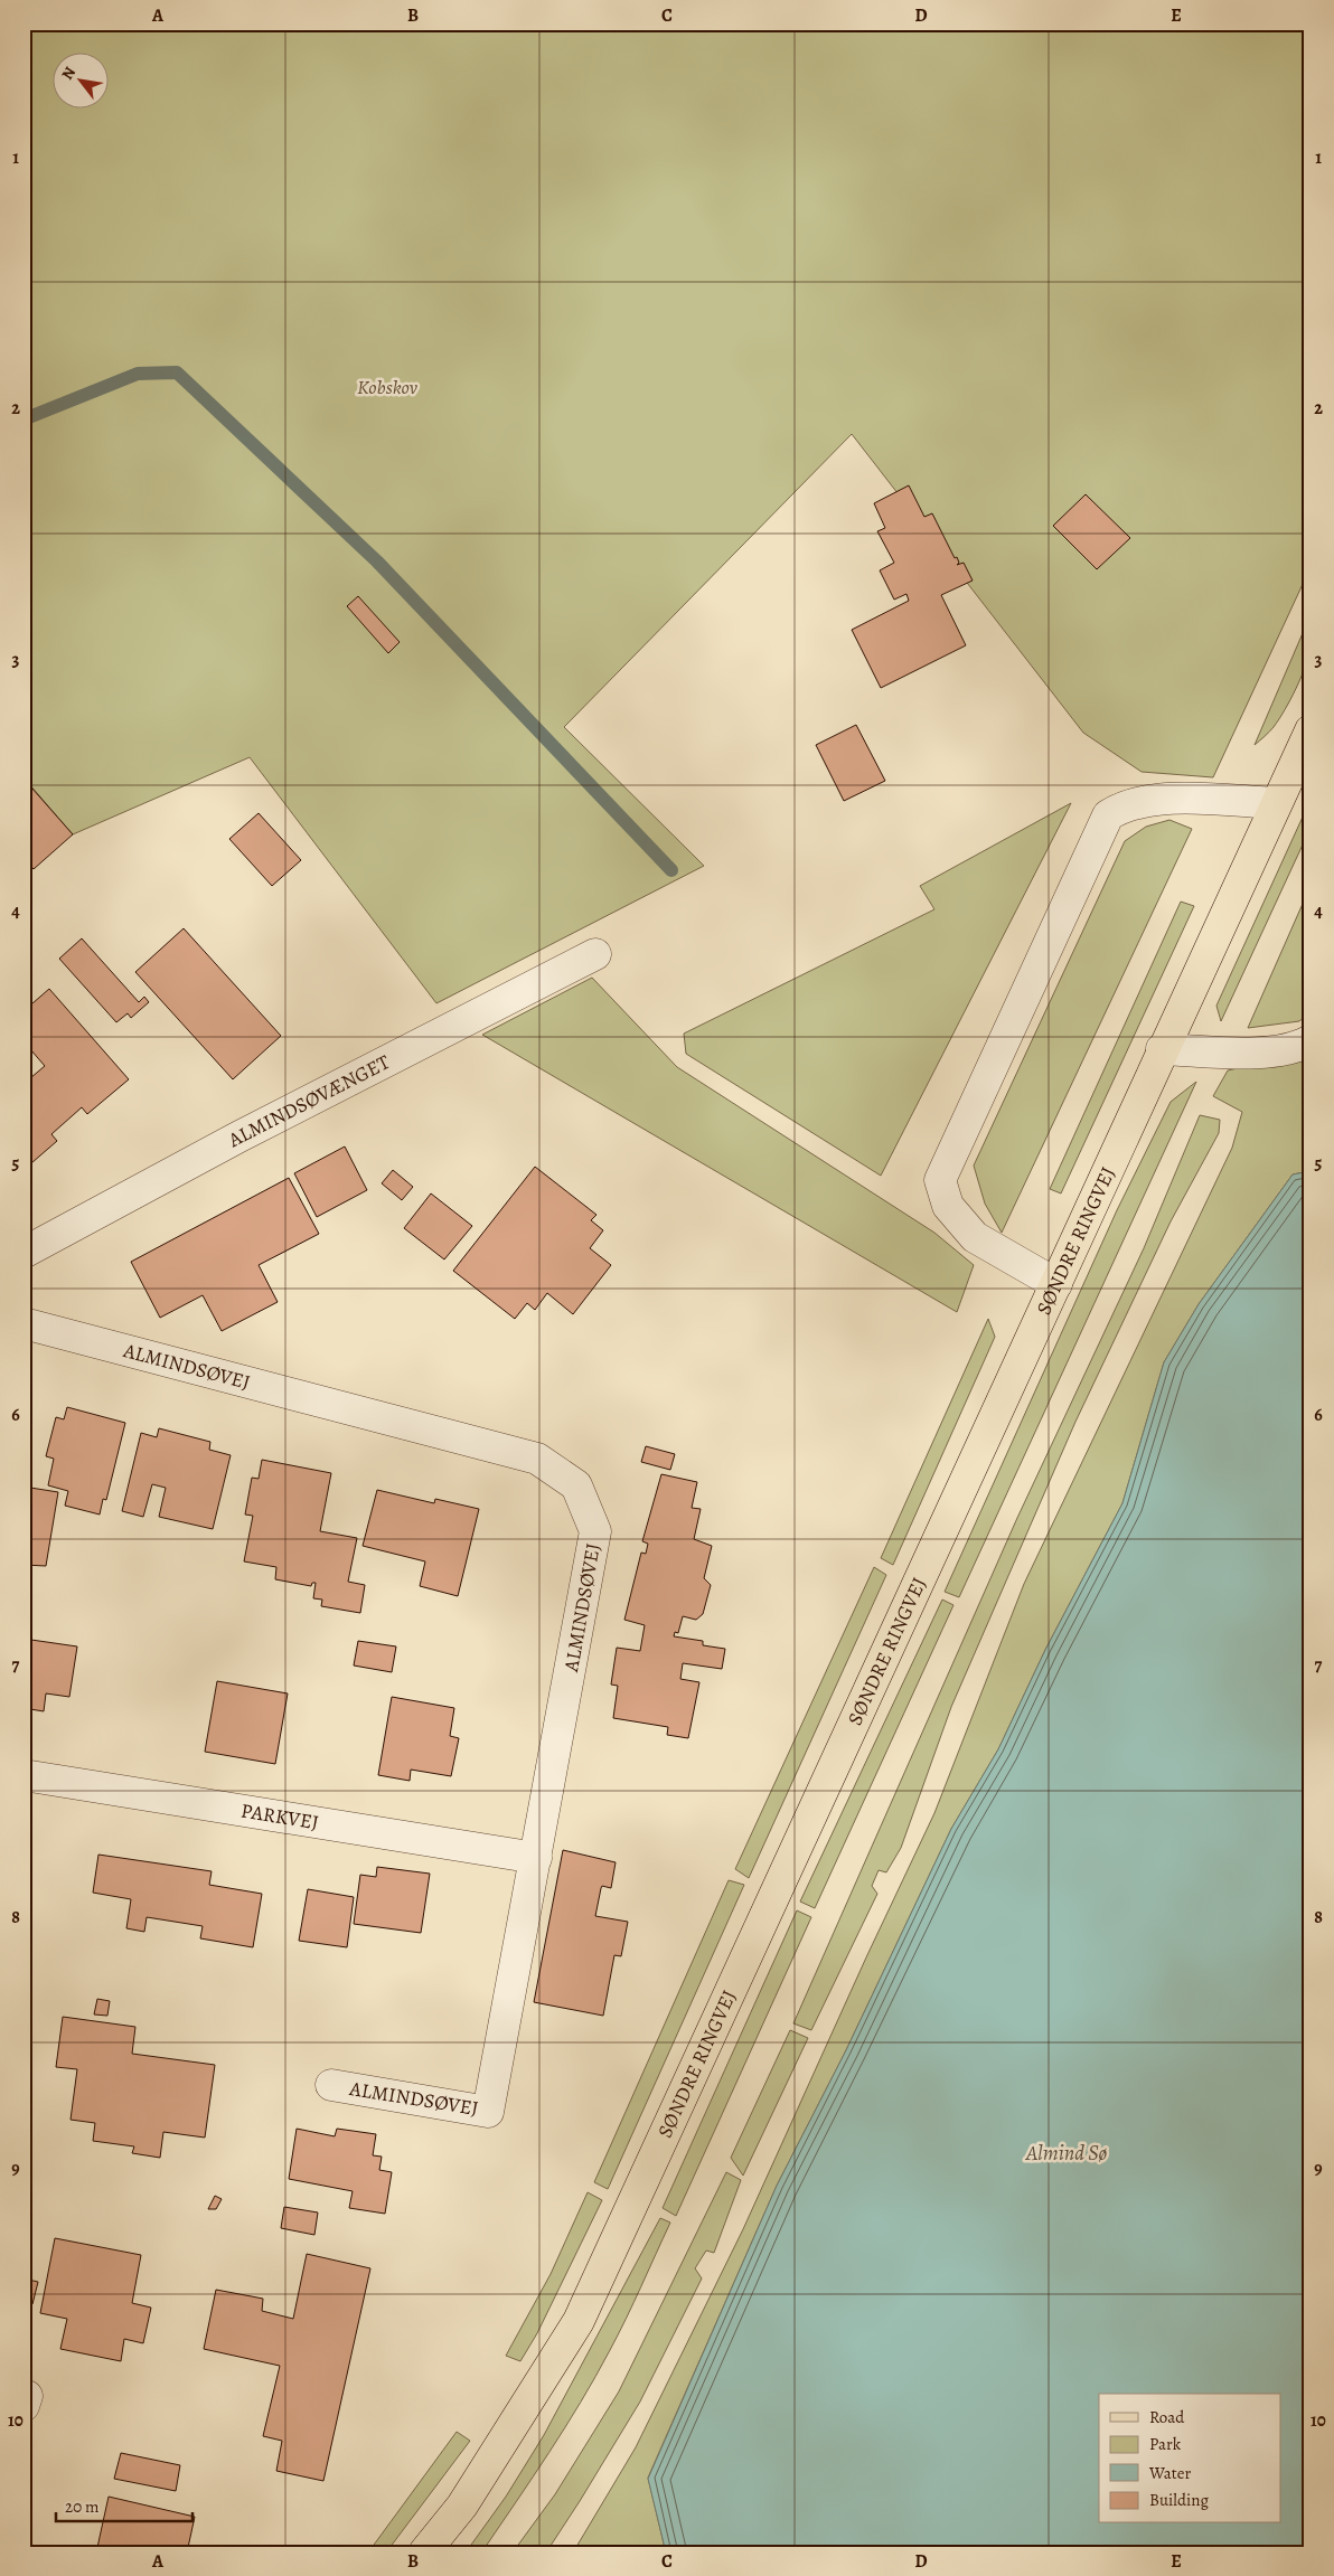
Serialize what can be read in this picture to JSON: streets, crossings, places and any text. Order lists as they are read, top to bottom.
{
  "streets": {
    "main road": ["SØNDRE RINGVEJ"],
    "street": ["ALMINDSØVÆNGET", "ALMINDSØVEJ", "PARKVEJ"]
  },
  "crossings": [
    ["ALMINDSØVEJ", "PARKVEJ"]
  ],
  "water": ["Almind Sø"],
  "parks": ["Kobskov"],
  "legend": [
    "Road",
    "Park",
    "Water",
    "Building"
  ],
  "scale_bar": "20 m",
  "north": "top left",
  "grid": {
    "columns": [
      "A",
      "B",
      "C",
      "D",
      "E"
    ],
    "rows": [
      "1",
      "2",
      "3",
      "4",
      "5",
      "6",
      "7",
      "8",
      "9",
      "10"
    ]
  }
}
